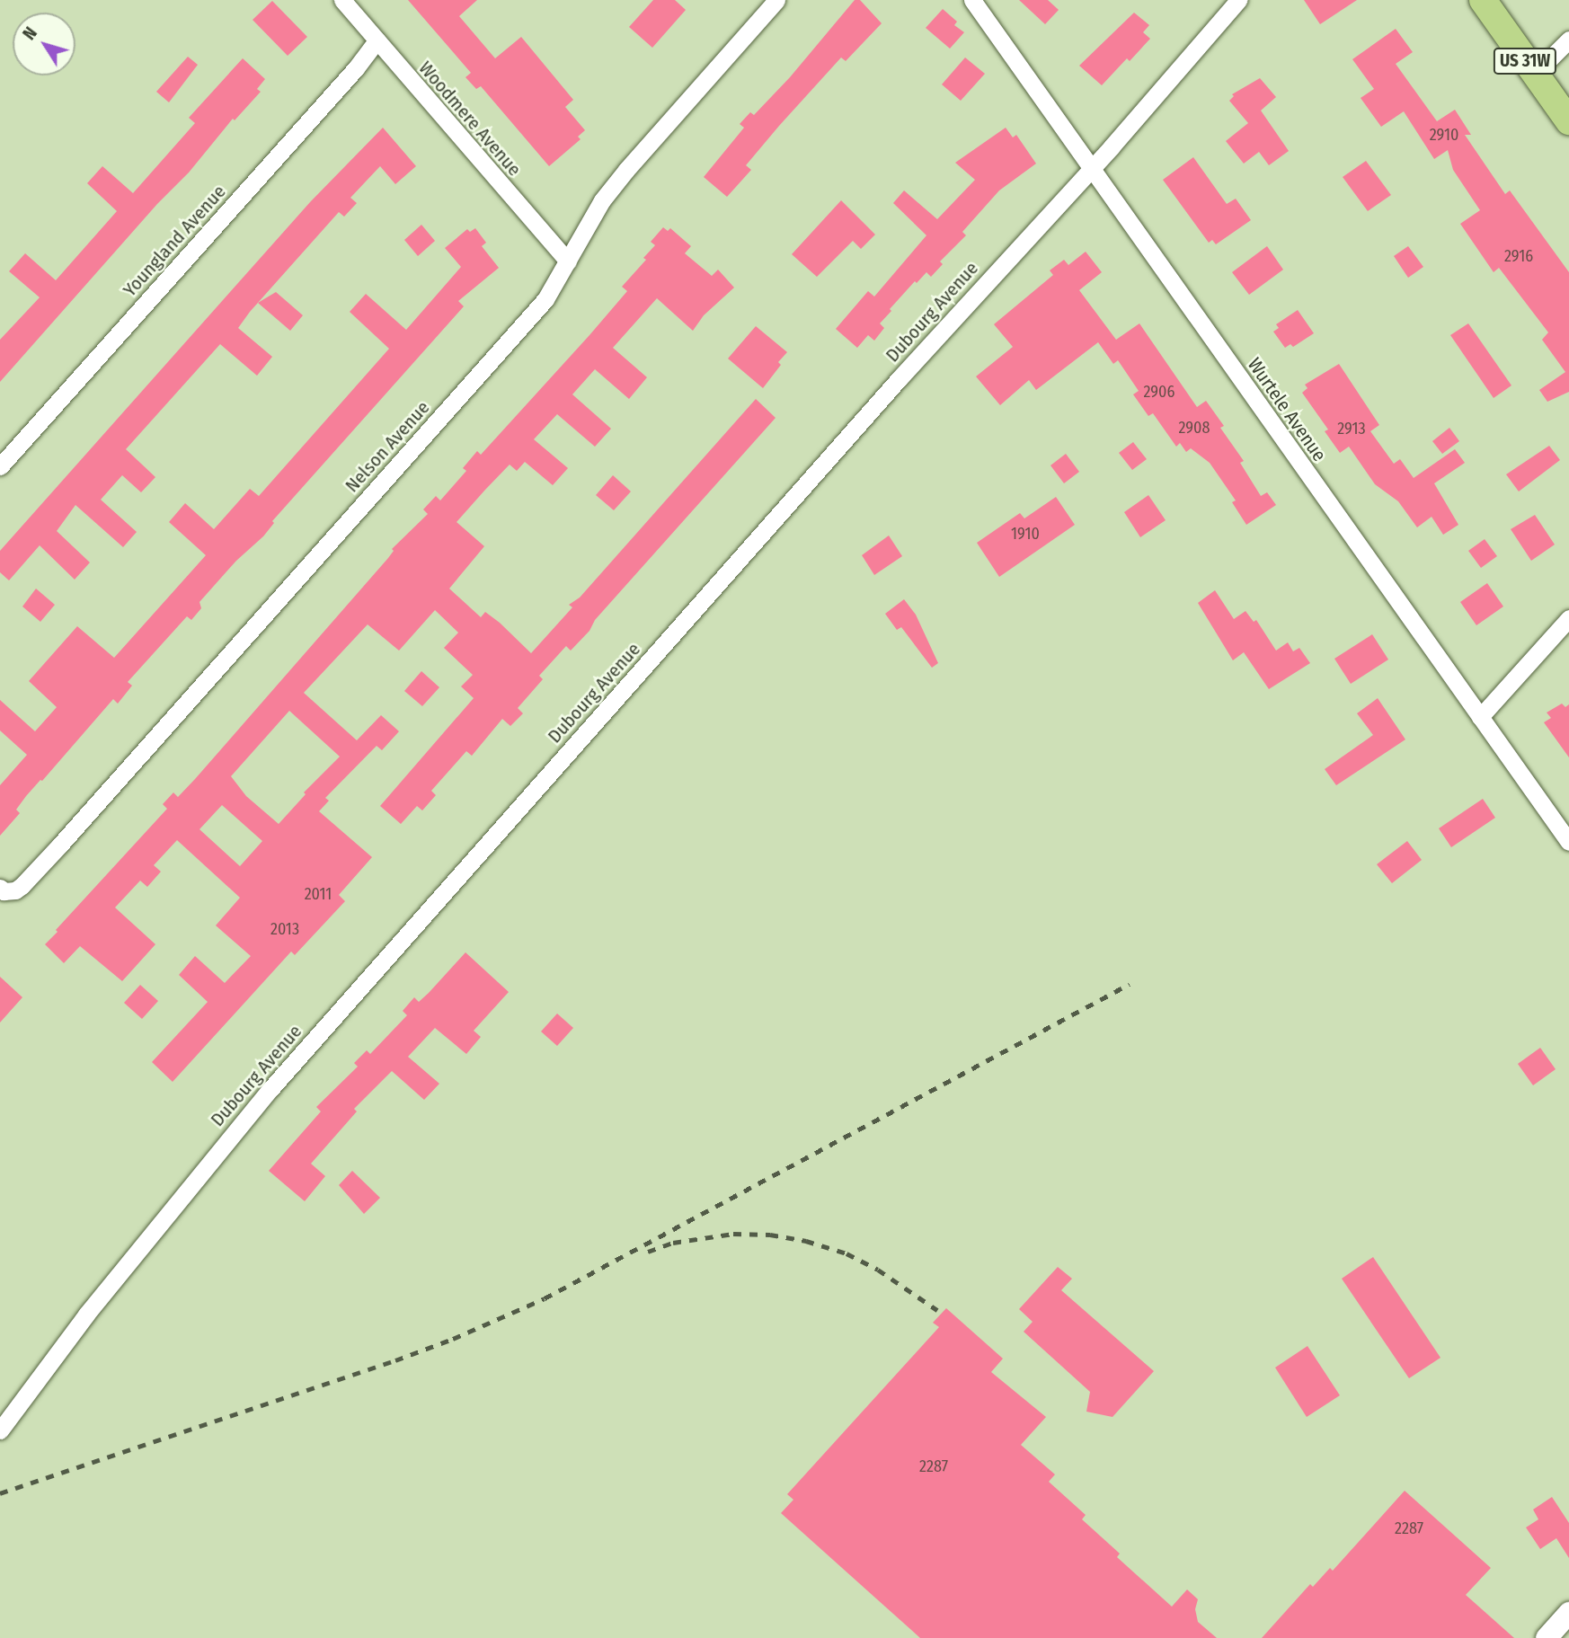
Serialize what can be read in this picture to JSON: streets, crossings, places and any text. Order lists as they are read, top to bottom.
{
  "streets": {
    "main road": ["US 31W"],
    "street": [
      "Woodmere Avenue",
      "Youngland Avenue",
      "Dubourg Avenue",
      "Wurtele Avenue",
      "Nelson Avenue"
    ]
  },
  "crossings": [
    ["Woodmere Avenue", "Youngland Avenue"],
    ["Woodmere Avenue", "Nelson Avenue"],
    ["Dubourg Avenue", "Wurtele Avenue"]
  ],
  "house_numbers": [
    "2910",
    "2916",
    "2906",
    "2908",
    "2913",
    "1910",
    "2011",
    "2013",
    "2287",
    "2287"
  ],
  "north": "top left"
}
